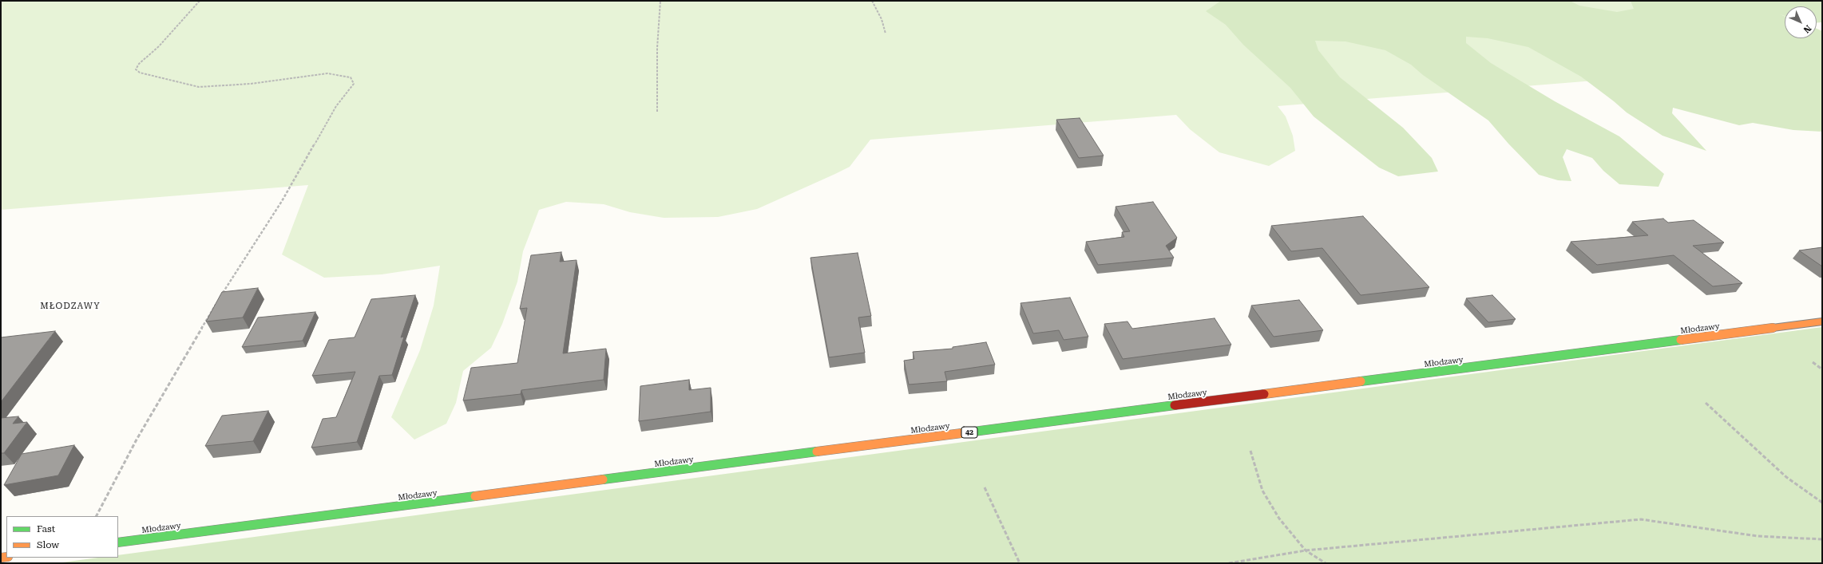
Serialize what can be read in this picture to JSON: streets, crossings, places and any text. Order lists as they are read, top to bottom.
{
  "streets": {
    "main road": ["Młodzawy", "42"]
  },
  "districts": ["MŁODZAWY"],
  "legend": ["Fast", "Slow"],
  "north": "bottom right"
}
